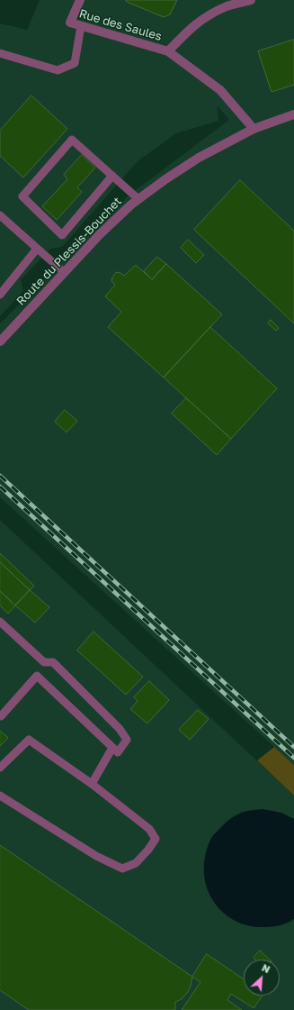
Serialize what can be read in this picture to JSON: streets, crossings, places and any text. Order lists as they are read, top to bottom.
{
  "streets": {
    "street": ["Rue des Saules", "Route du Plessis-Bouchet"]
  },
  "crossings": [
    ["Rue des Saules", "Route du Plessis-Bouchet"]
  ],
  "north": "top right"
}
